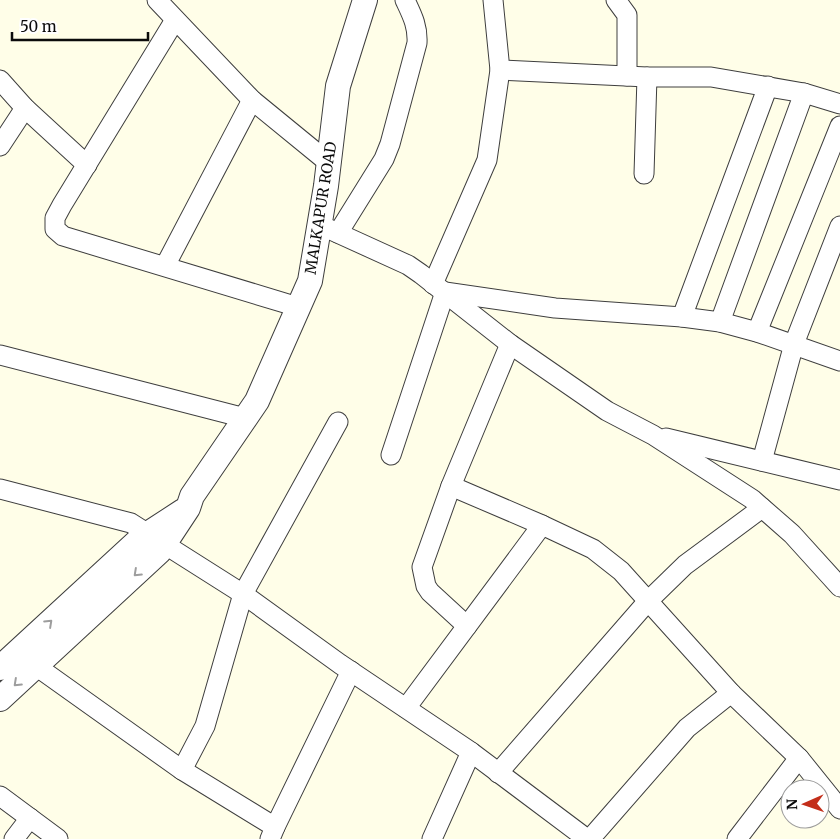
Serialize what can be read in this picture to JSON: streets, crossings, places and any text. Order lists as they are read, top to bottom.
{
  "streets": {
    "street": ["MALKAPUR ROAD"]
  },
  "scale_bar": "50 m",
  "north": "left"
}
